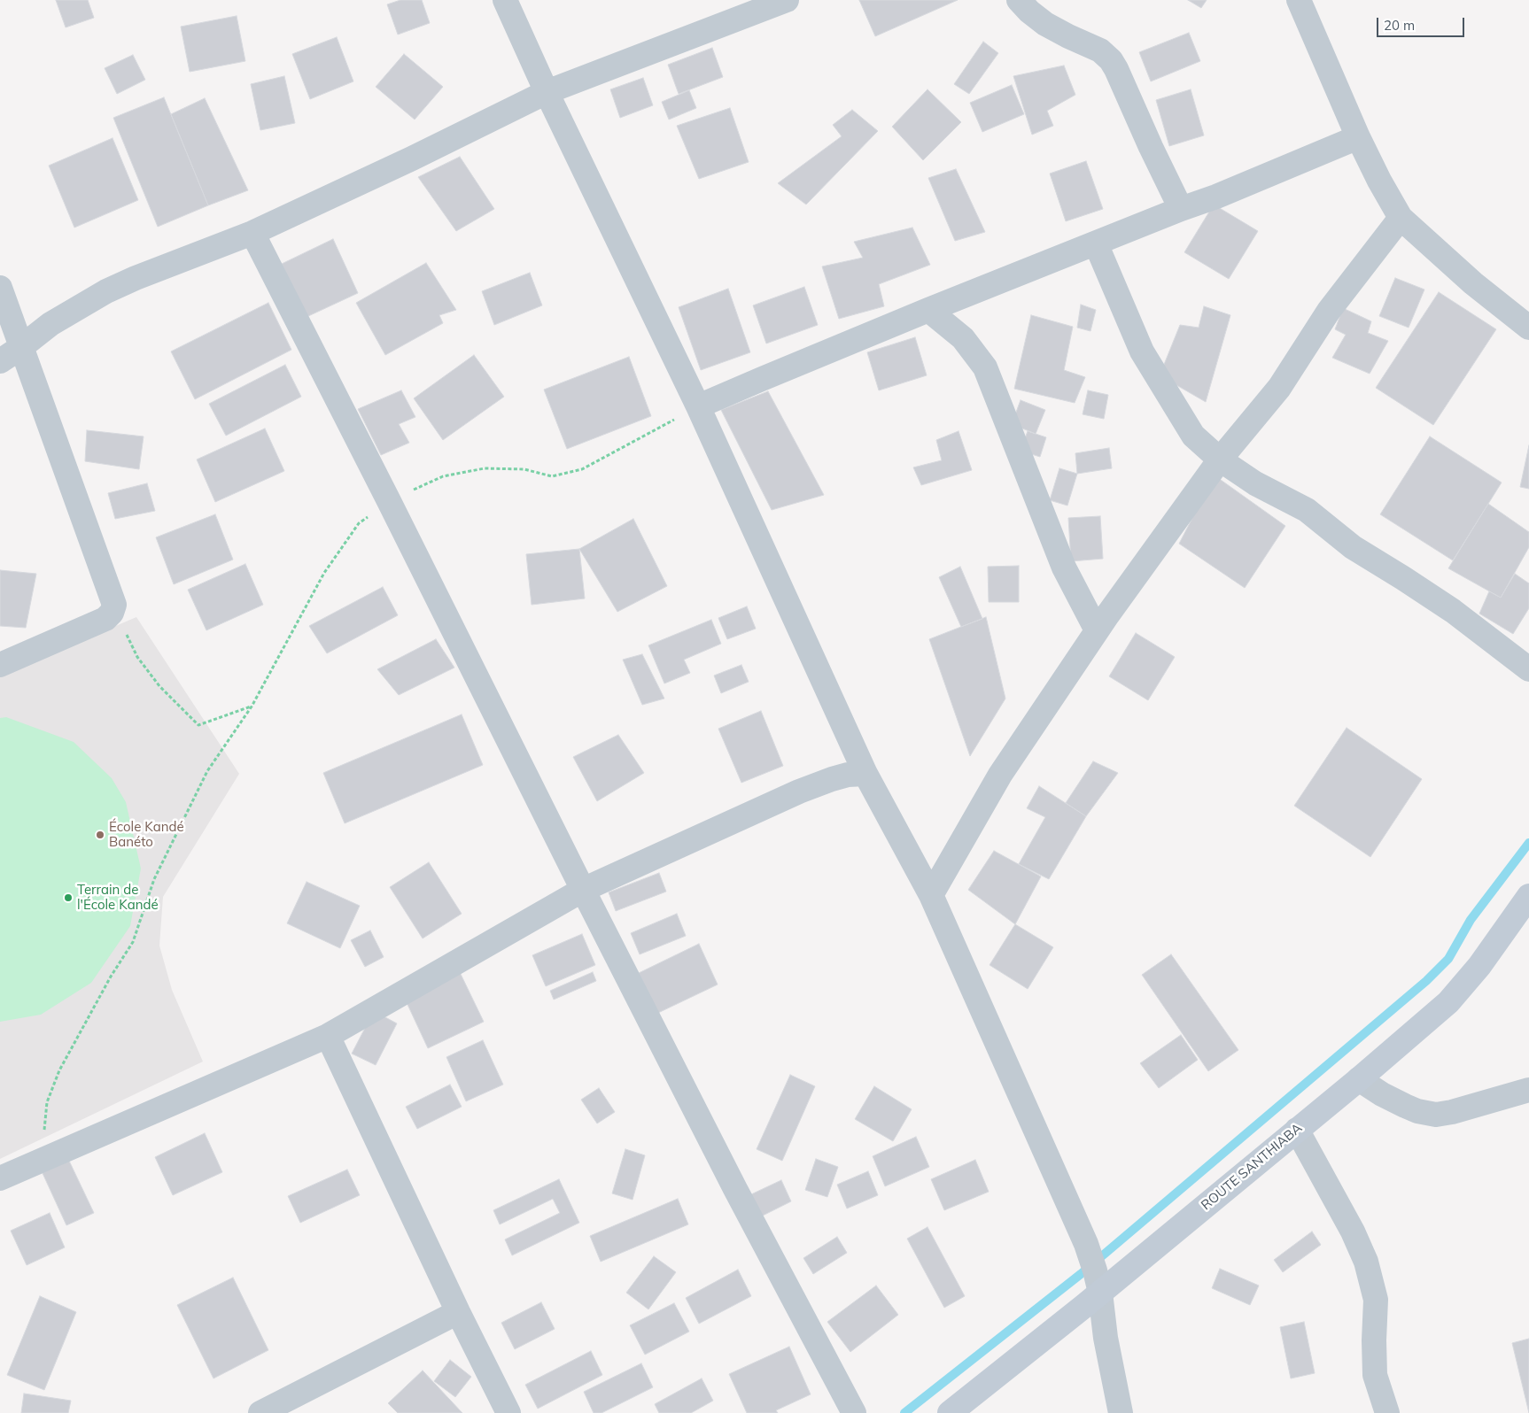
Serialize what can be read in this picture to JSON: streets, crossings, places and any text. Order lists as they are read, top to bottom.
{
  "streets": {
    "street": ["ROUTE SANTHIABA"]
  },
  "places": ["École Kandé Banéto", "Terrain de l'École Kandé"],
  "scale_bar": "20 m"
}
